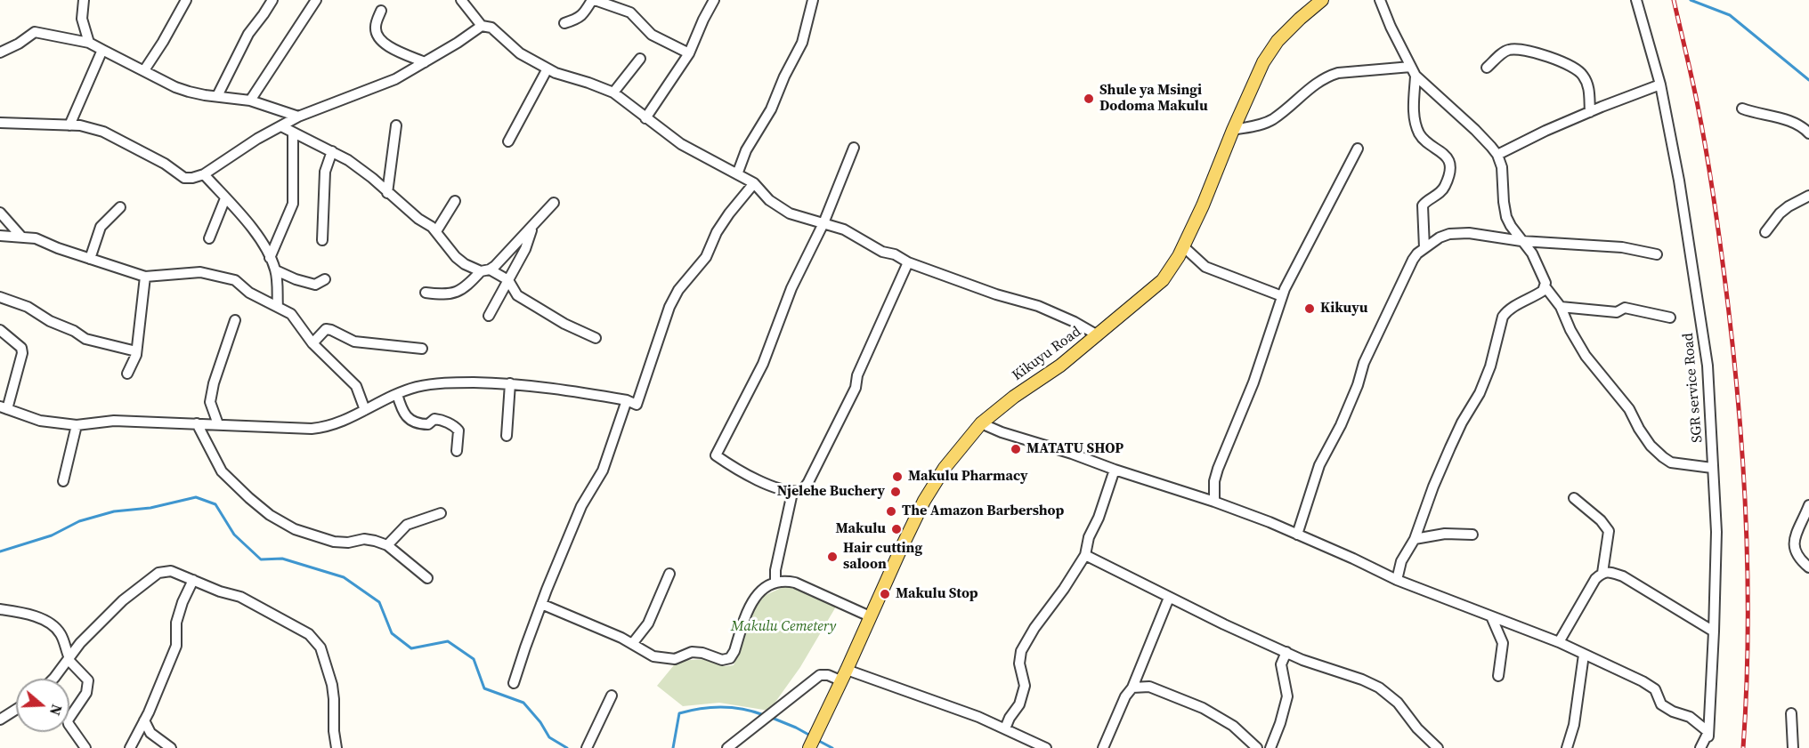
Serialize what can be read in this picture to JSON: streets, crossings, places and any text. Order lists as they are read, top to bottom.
{
  "streets": {
    "main road": ["Kikuyu Road"],
    "street": ["SGR service Road"]
  },
  "parks": ["Makulu Cemetery"],
  "places": [
    "Shule ya Msingi Dodoma Makulu",
    "Kikuyu",
    "MATATU SHOP",
    "Makulu Pharmacy",
    "Njelehe Buchery",
    "The Amazon Barbershop",
    "Makulu",
    "Hair cutting saloon",
    "Makulu Stop"
  ],
  "north": "right"
}
